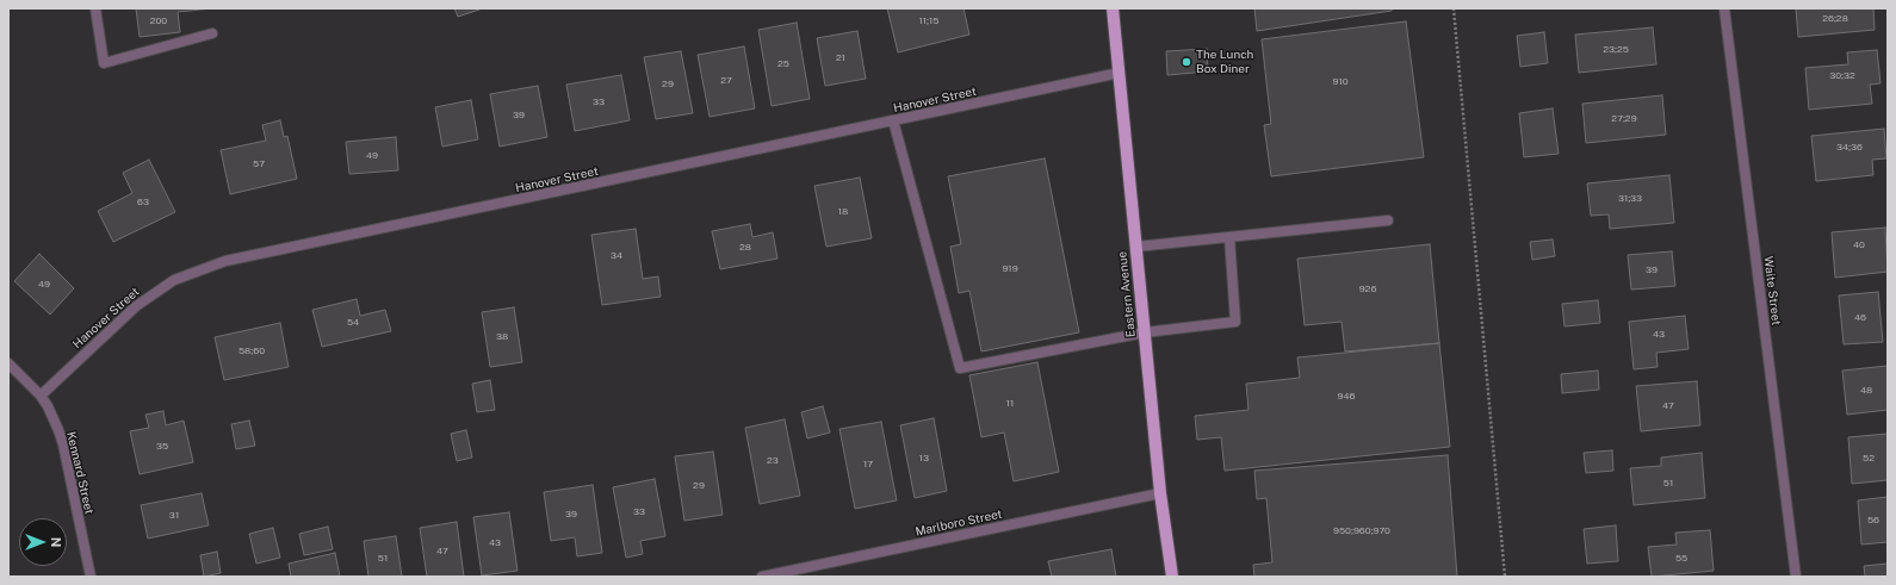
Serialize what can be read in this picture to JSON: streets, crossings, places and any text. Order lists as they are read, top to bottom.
{
  "streets": {
    "main road": ["Eastern Avenue"],
    "street": [
      "Hanover Street",
      "Waite Street",
      "Kennard Street",
      "Marlboro Street"
    ]
  },
  "crossings": [
    ["Hanover Street", "Eastern Avenue"],
    ["Hanover Street", "Kennard Street"],
    ["Eastern Avenue", "Marlboro Street"]
  ],
  "places": ["The Lunch Box Diner"],
  "house_numbers": [
    "26;28",
    "200",
    "11;15",
    "23;25",
    "21",
    "25",
    "30;32",
    "27",
    "910",
    "29",
    "33",
    "39",
    "27;29",
    "34;36",
    "49",
    "57",
    "31;33",
    "63",
    "18",
    "40",
    "28",
    "34",
    "919",
    "39",
    "49",
    "926",
    "46",
    "54",
    "43",
    "38",
    "58;60",
    "48",
    "946",
    "11",
    "47",
    "35",
    "13",
    "52",
    "23",
    "17",
    "51",
    "29",
    "33",
    "39",
    "31",
    "56",
    "950;960;970",
    "43",
    "47",
    "51",
    "55"
  ],
  "north": "right"
}
